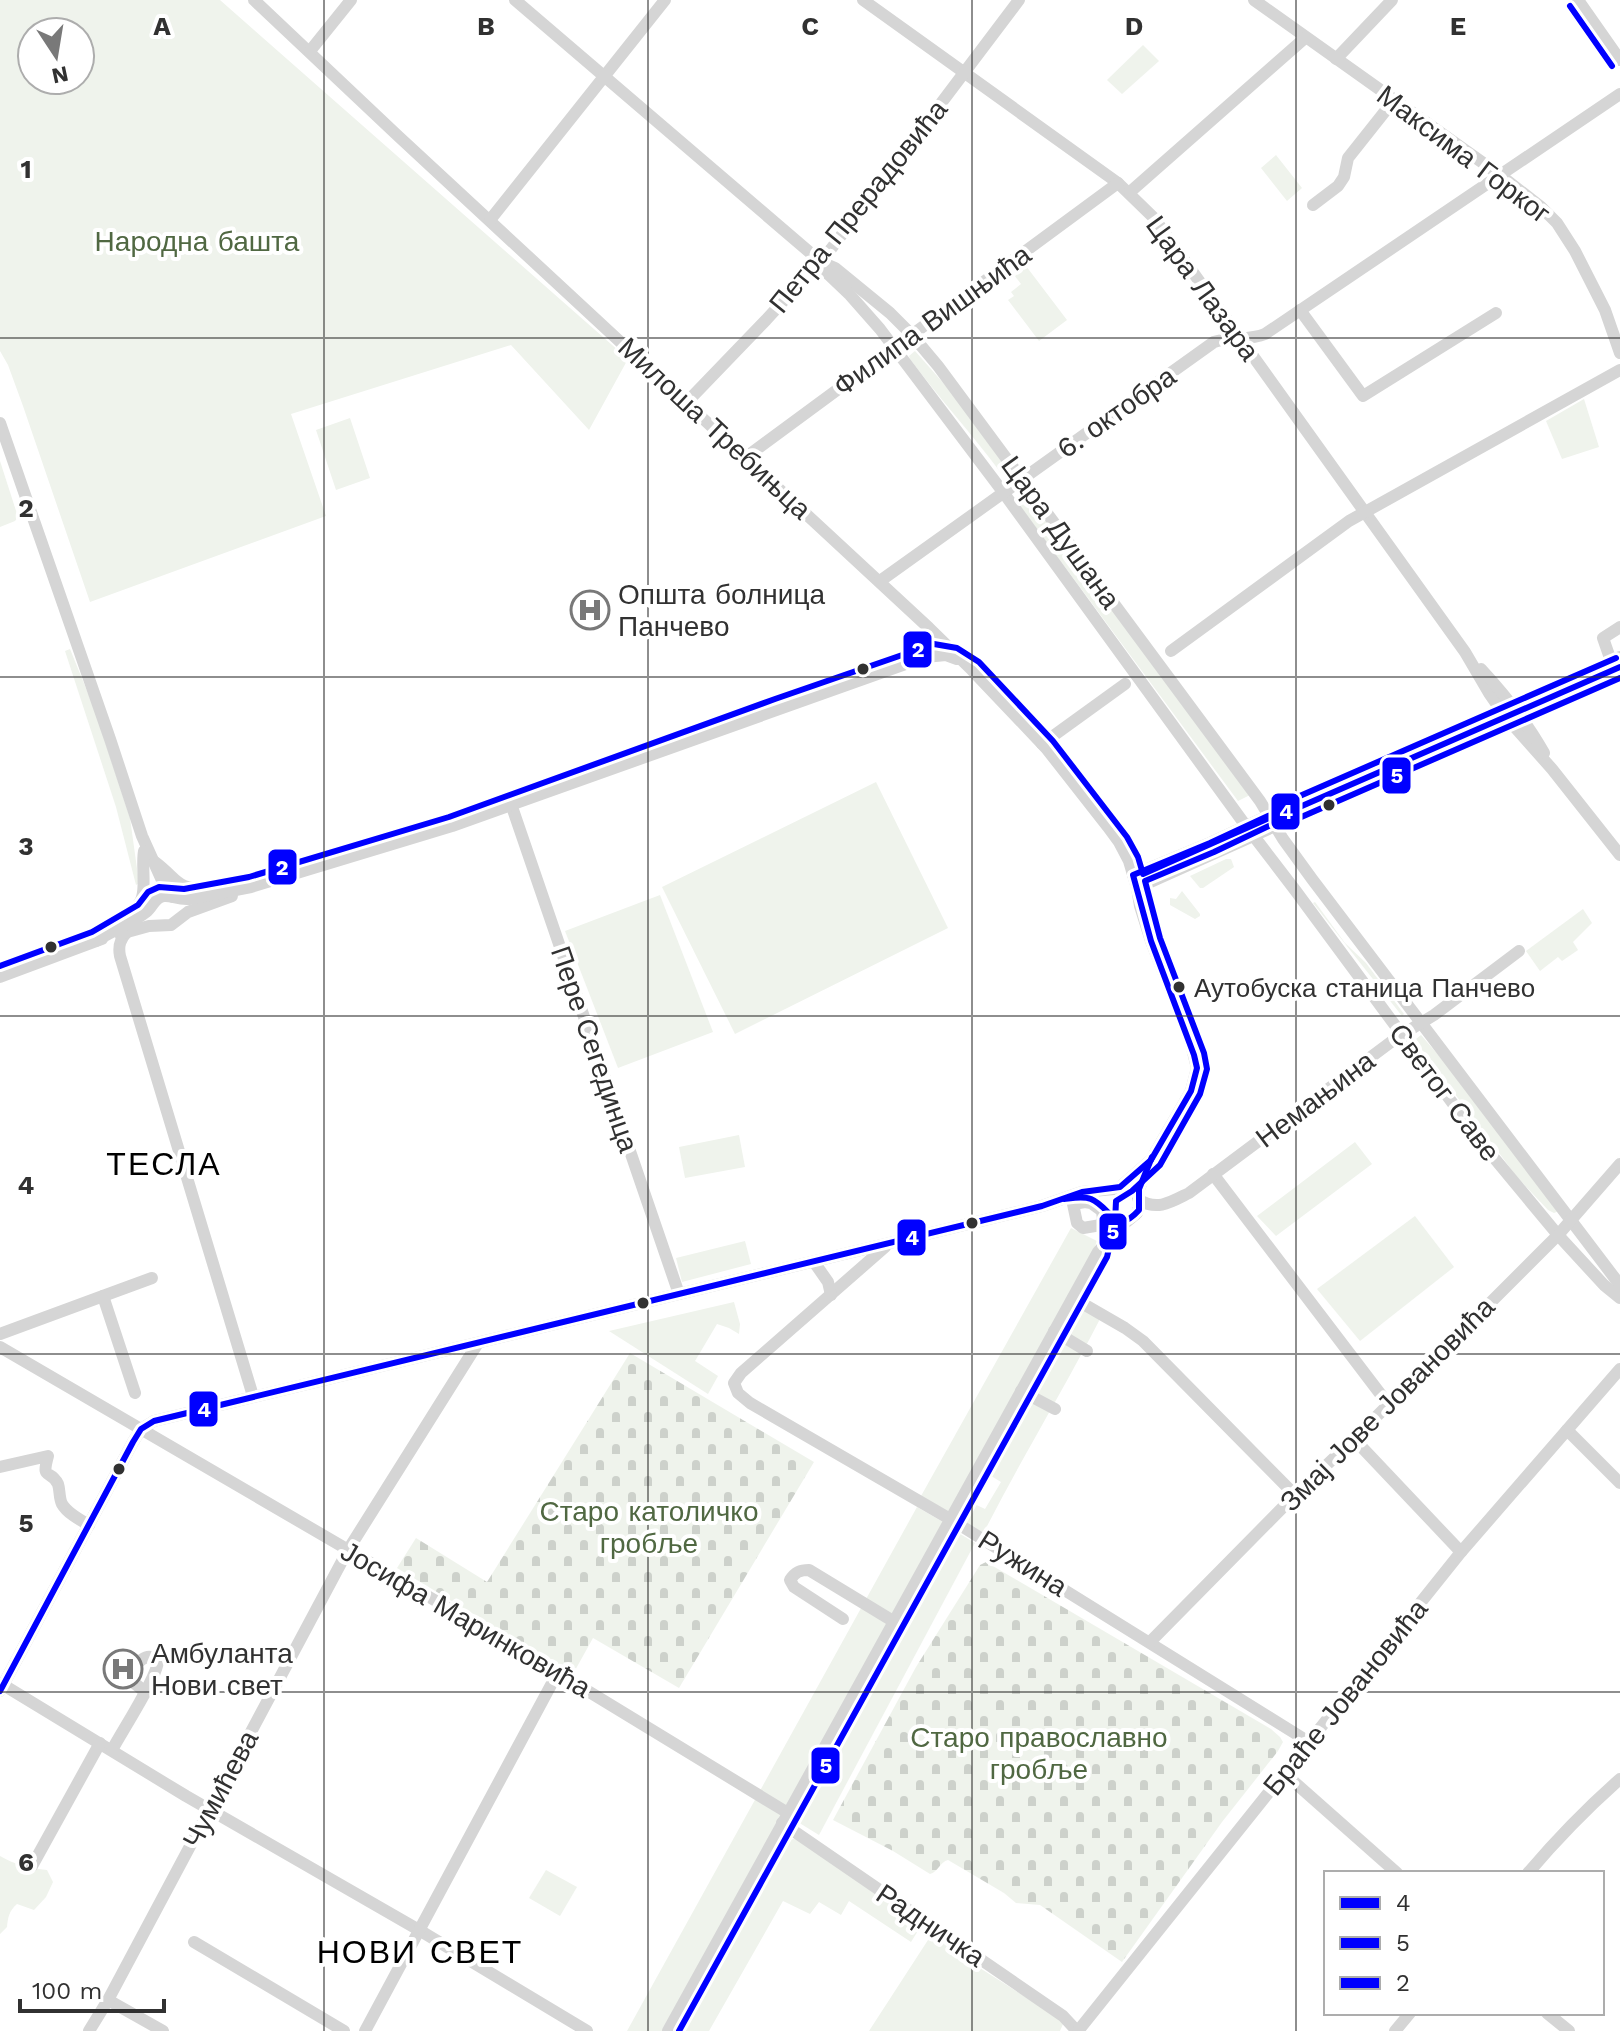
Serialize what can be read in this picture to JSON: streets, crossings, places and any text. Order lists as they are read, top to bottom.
{
  "streets": {
    "street": [
      "Максима Горког",
      "Петра Прерадовића",
      "Цара Лазара",
      "Филипа Вишњића",
      "6. октобра",
      "Милоша Требињца",
      "Цара Душана",
      "Пере Сегединца",
      "Светог Саве",
      "Немањина",
      "Змај Јове Јовановића",
      "Ружина",
      "Јосифа Маринковића",
      "Браће Јовановића",
      "Чумићева",
      "Радничка"
    ]
  },
  "crossings": [
    ["Максима Горког", "6. октобра"],
    ["Петра Прерадовића", "Цара Лазара"],
    ["Петра Прерадовића", "Милоша Требињца"],
    ["Петра Прерадовића", "Цара Душана"],
    ["Цара Лазара", "Филипа Вишњића"],
    ["Цара Лазара", "6. октобра"],
    ["Филипа Вишњића", "Милоша Требињца"],
    ["Филипа Вишњића", "Цара Душана"],
    ["6. октобра", "Милоша Требињца"],
    ["6. октобра", "Цара Душана"],
    ["Цара Душана", "Светог Саве"],
    ["Светог Саве", "Немањина"],
    ["Светог Саве", "Змај Јове Јовановића"],
    ["Змај Јове Јовановића", "Ружина"],
    ["Ружина", "Браће Јовановића"],
    ["Јосифа Маринковића", "Чумићева"],
    ["Јосифа Маринковића", "Радничка"],
    ["Браће Јовановића", "Радничка"]
  ],
  "districts": ["ТЕСЛА", "НОВИ СВЕТ"],
  "parks": ["Народна башта", "Старо католичко гробље", "Старо православно гробље"],
  "places": {
    "hospital": ["Општа болница Панчево", "Амбуланта Нови свет"],
    "other": ["Аутобуска станица Панчево"]
  },
  "lines": ["transit line 5", "transit line 2", "transit line 4"],
  "legend": ["4", "5", "2"],
  "scale_bar": "100 m",
  "north": "bottom",
  "grid": {
    "columns": [
      "A",
      "B",
      "C",
      "D",
      "E"
    ],
    "rows": [
      "1",
      "2",
      "3",
      "4",
      "5",
      "6"
    ]
  }
}
